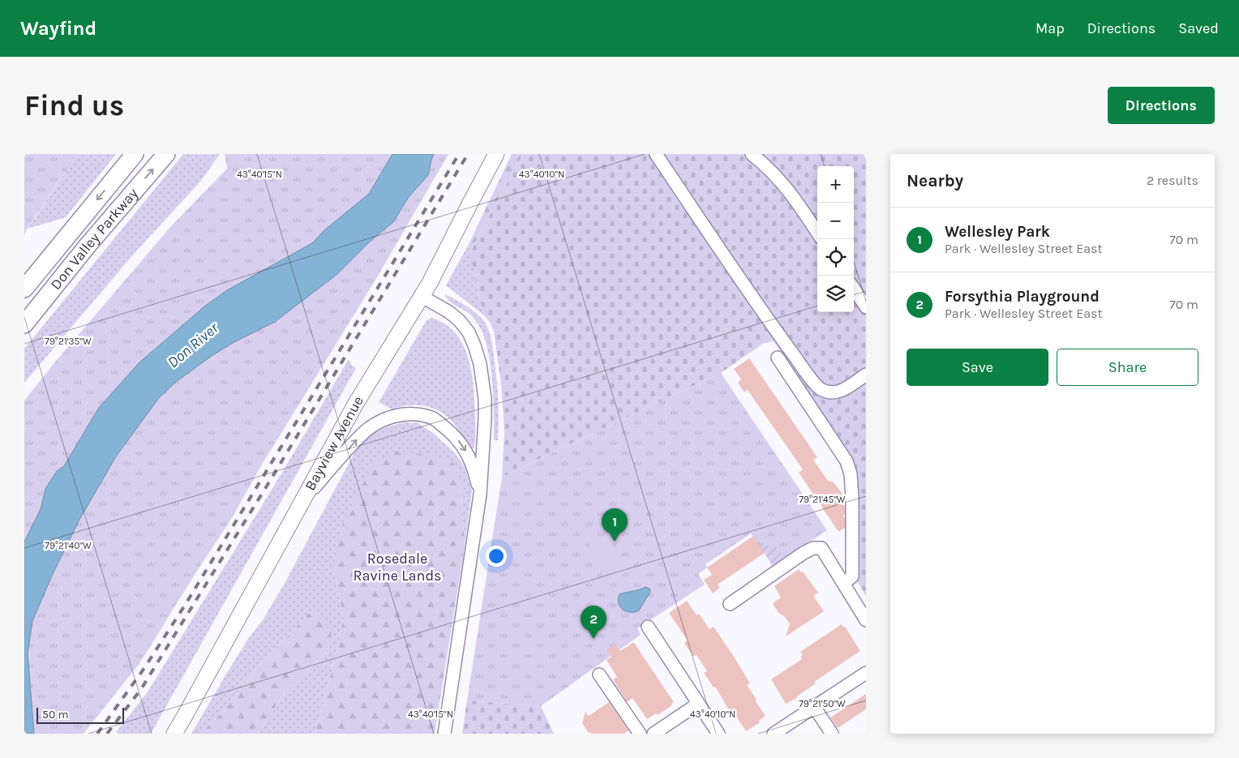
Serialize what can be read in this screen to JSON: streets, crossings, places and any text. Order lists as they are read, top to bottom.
{
  "streets": {
    "highway": ["Don Valley Parkway"],
    "main road": ["Bayview Avenue"]
  },
  "water": ["Don River"],
  "parks": ["Rosedale Ravine Lands"],
  "scale_bar": "50 m",
  "page": {
    "header": "Wayfind",
    "nav": ["Map", "Directions", "Saved"],
    "buttons": [
      "Directions",
      ["Save", "Share"]
    ],
    "title": "Find us",
    "heading": ["Nearby", "2 results"],
    "map_buttons": ["+", "−"],
    "list": [
      {
        "mark": "1",
        "name": "Wellesley Park",
        "note": "Park · Wellesley Street East",
        "value": "70 m"
      },
      {
        "mark": "2",
        "name": "Forsythia Playground",
        "note": "Park · Wellesley Street East",
        "value": "70 m"
      }
    ],
    "pins": ["1", "2"],
    "scale": "50 m"
  },
  "coordinates": [
    "43°40'15\"N",
    "43°40'10\"N",
    "79°21'35\"W",
    "79°21'45\"W",
    "79°21'40\"W",
    "79°21'50\"W"
  ]
}
